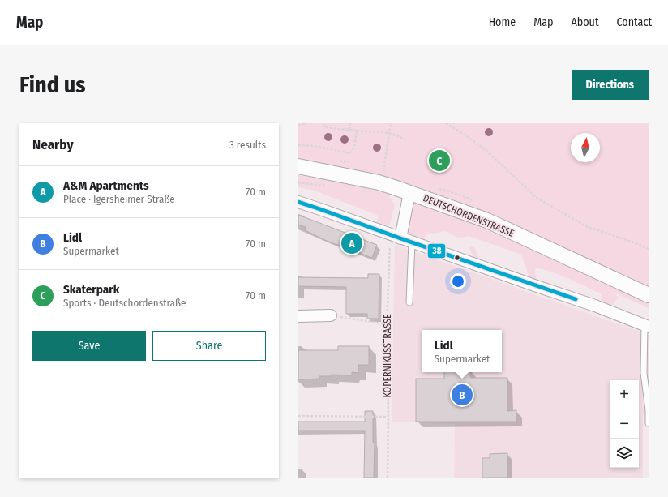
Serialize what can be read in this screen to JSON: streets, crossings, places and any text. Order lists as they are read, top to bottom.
{
  "streets": {
    "street": ["DEUTSCHORDENSTRASSE"],
    "path": ["KOPERNIKUSSTRASSE"]
  },
  "lines": ["transit line 38"],
  "north": "top",
  "page": {
    "header": "Map",
    "nav": [
      "Home",
      "Map",
      "About",
      "Contact"
    ],
    "buttons": [
      "Directions",
      ["Save", "Share"]
    ],
    "title": "Find us",
    "heading": ["Nearby", "3 results"],
    "pins": ["C", "A", "B"],
    "list": [
      {
        "mark": "A",
        "name": "A&M Apartments",
        "note": "Place · Igersheimer Straße",
        "value": "70 m"
      },
      {
        "mark": "B",
        "name": "Lidl",
        "note": "Supermarket",
        "value": "70 m"
      },
      {
        "mark": "C",
        "name": "Skaterpark",
        "note": "Sports · Deutschordenstraße",
        "value": "70 m"
      }
    ],
    "popup": ["Lidl", "Supermarket"],
    "map_buttons": ["+", "−"]
  }
}
